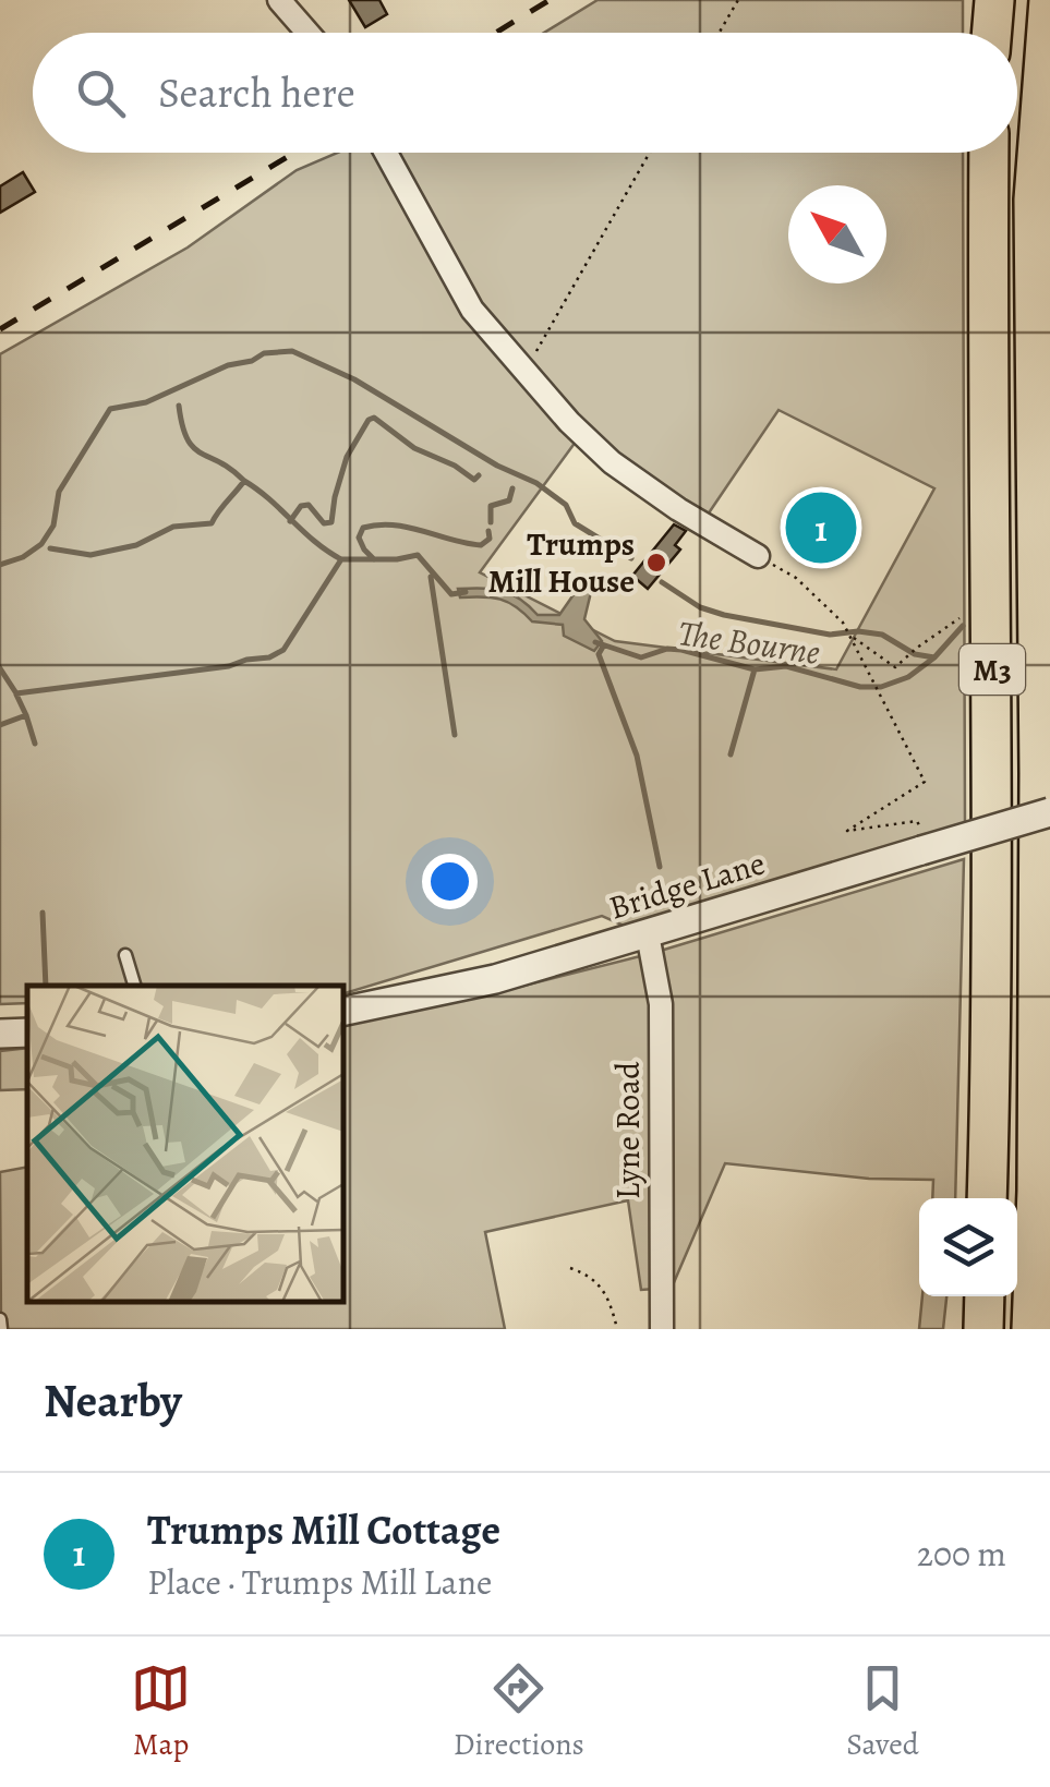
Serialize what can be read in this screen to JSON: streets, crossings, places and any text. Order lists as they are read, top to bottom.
{
  "streets": {
    "highway": ["M3"],
    "street": ["Bridge Lane", "Lyne Road"]
  },
  "crossings": [
    ["Bridge Lane", "Lyne Road"]
  ],
  "water": ["The Bourne"],
  "places": ["Trumps Mill House"],
  "north": "top left",
  "page": {
    "search": "Search here",
    "pins": "1",
    "heading": "Nearby",
    "list": [
      {
        "mark": "1",
        "name": "Trumps Mill Cottage",
        "note": "Place · Trumps Mill Lane",
        "value": "200 m"
      }
    ],
    "nav": ["Map", "Directions", "Saved"]
  }
}
